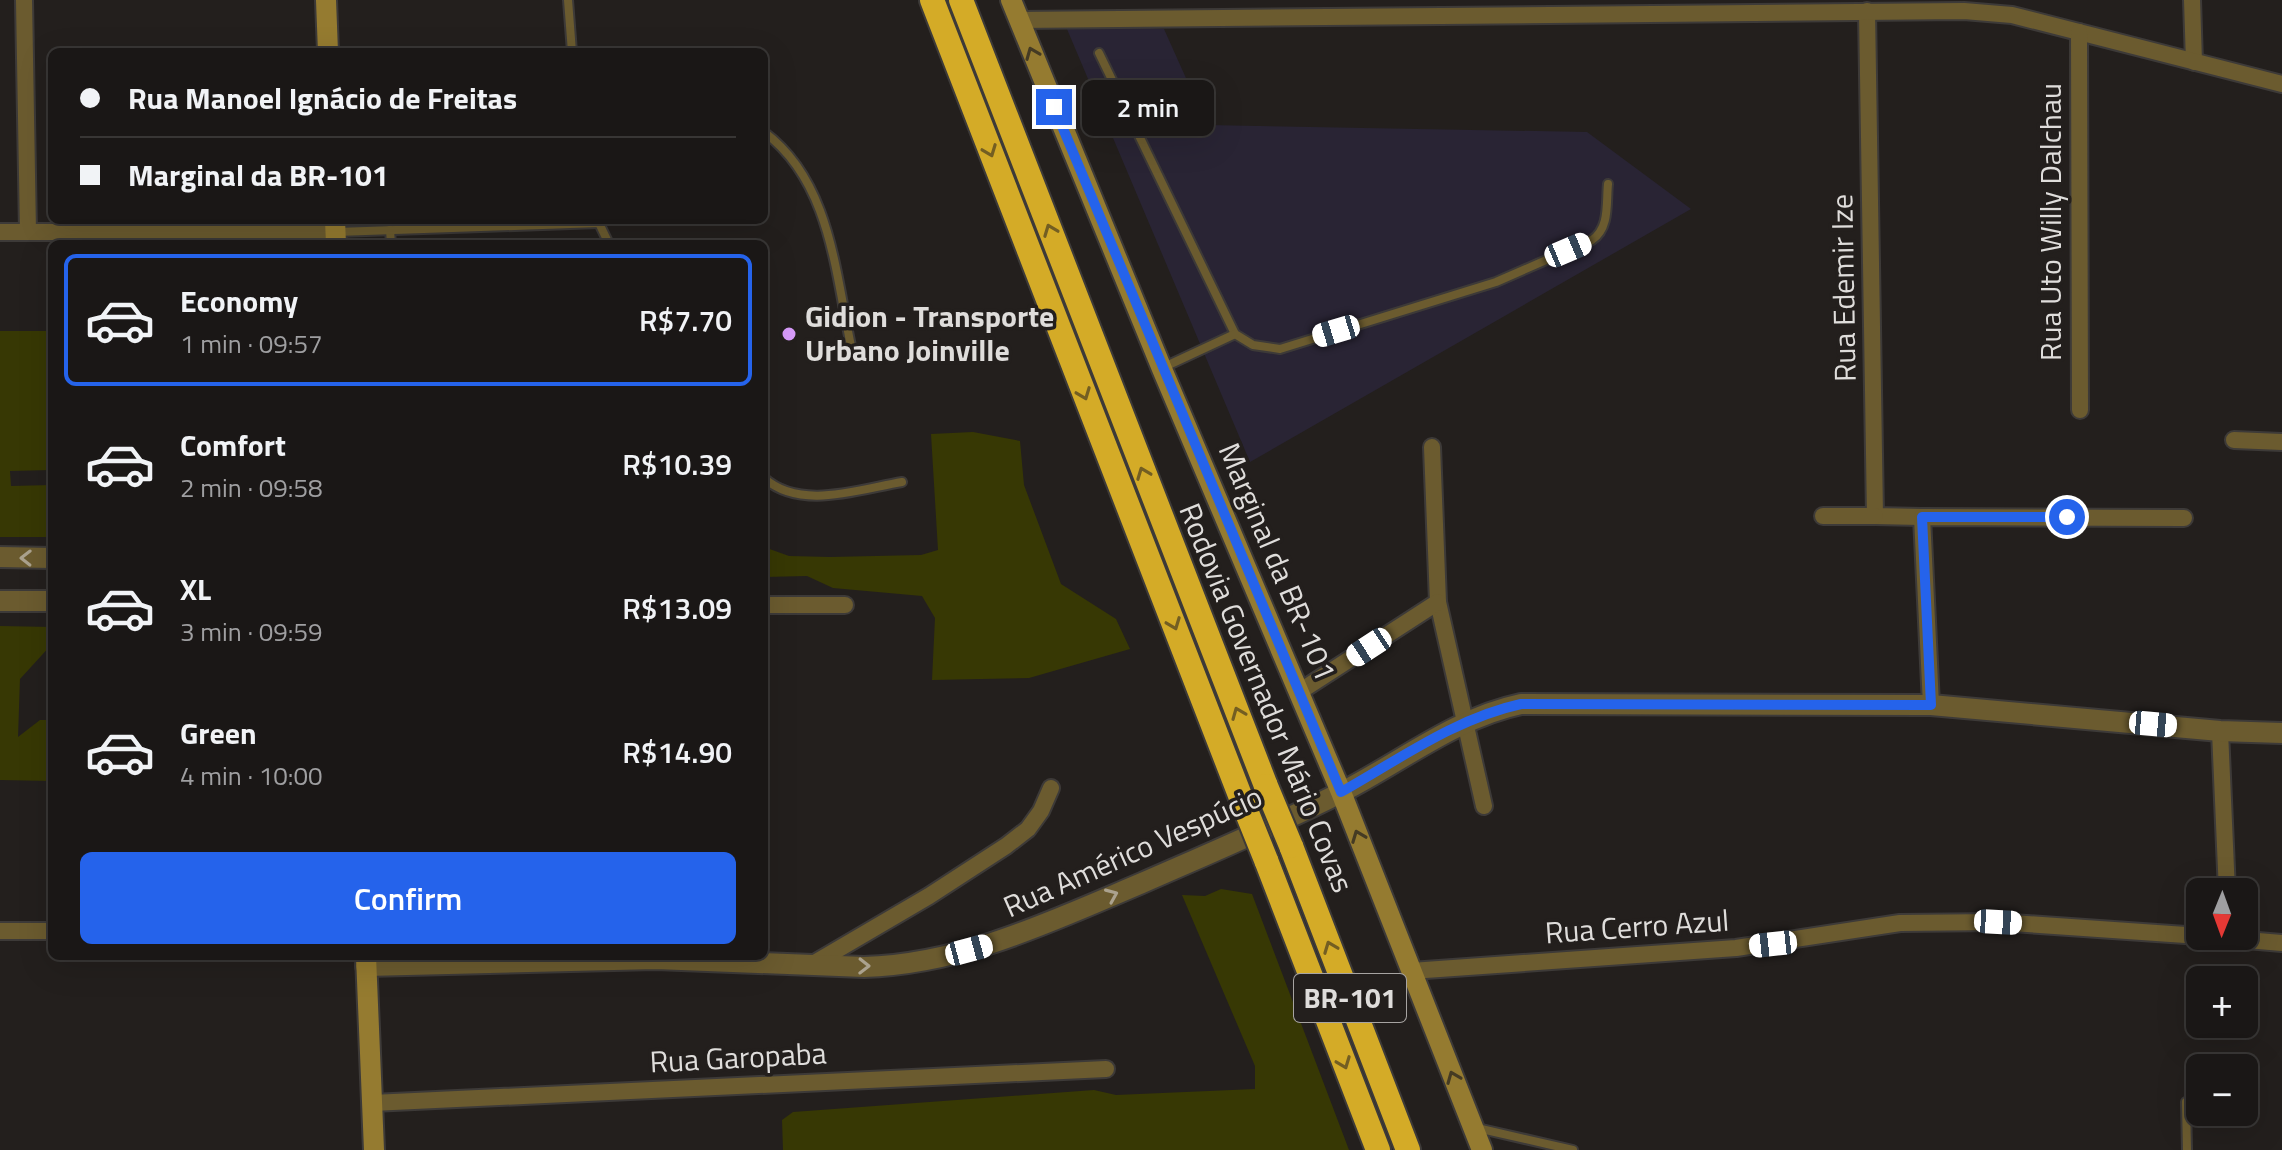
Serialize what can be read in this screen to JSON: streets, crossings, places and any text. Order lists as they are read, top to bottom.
{
  "streets": {
    "highway": ["Rodovia Governador Mário Covas", "BR-101"],
    "main road": ["Marginal da BR-101"],
    "street": [
      "Rua Uto Willy Dalchau",
      "Rua Edemir Ize",
      "Rua Américo Vespúcio",
      "Rua Cerro Azul",
      "Rua Garopaba"
    ]
  },
  "crossings": [
    ["Marginal da BR-101", "Rua Américo Vespúcio"],
    ["Marginal da BR-101", "Rua Cerro Azul"]
  ],
  "one_way": ["Marginal da BR-101"],
  "places": ["Gidion - Transporte Urbano Joinville"],
  "north": "bottom",
  "page": {
    "banner": ["Rua Manoel Ignácio de Freitas", "Marginal da BR-101"],
    "bubble": "2 min",
    "list": [
      {
        "name": "Economy",
        "note": "1 min · 09:57",
        "value": "R$7.70"
      },
      {
        "name": "Comfort",
        "note": "2 min · 09:58",
        "value": "R$10.39"
      },
      {
        "name": "XL",
        "note": "3 min · 09:59",
        "value": "R$13.09"
      },
      {
        "name": "Green",
        "note": "4 min · 10:00",
        "value": "R$14.90"
      }
    ],
    "buttons": "Confirm",
    "map_buttons": ["+", "−"]
  }
}
